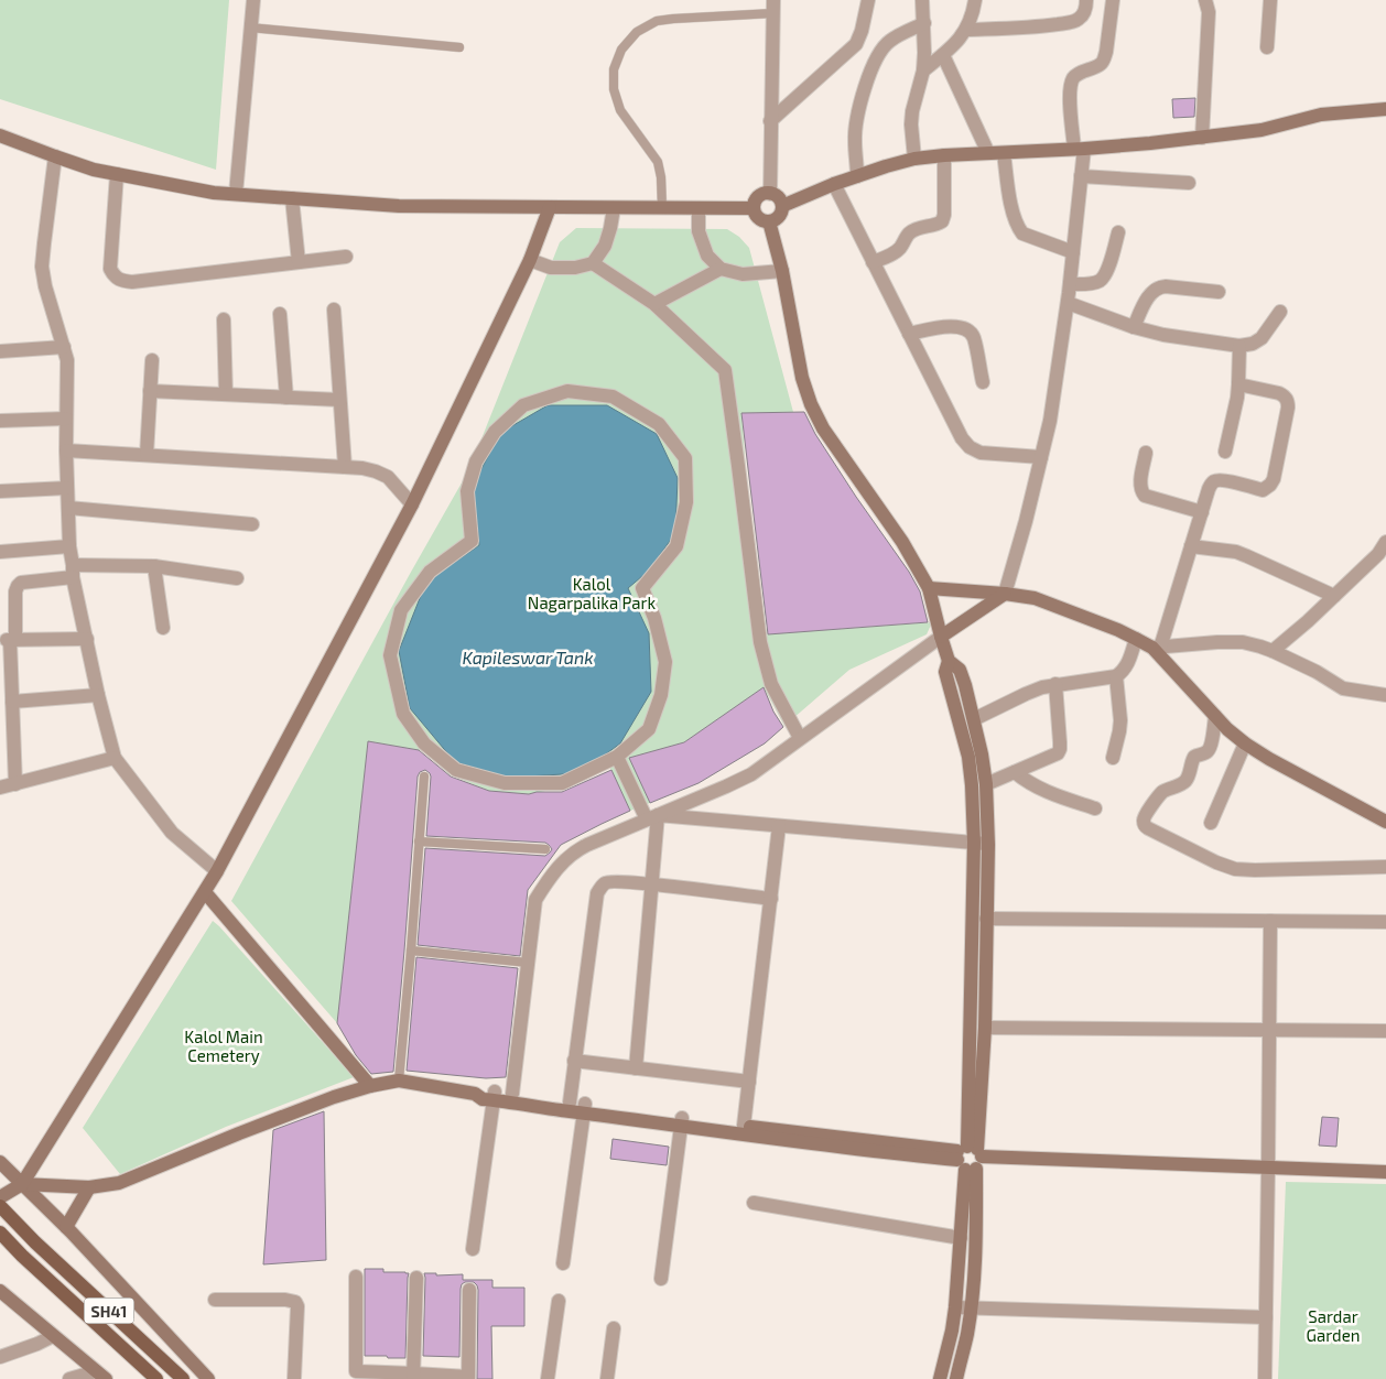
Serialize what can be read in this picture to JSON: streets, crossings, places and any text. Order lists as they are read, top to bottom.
{
  "streets": {
    "main road": ["SH41"]
  },
  "water": ["Kapileswar Tank"],
  "parks": ["Kalol Nagarpalika Park", "Kalol Main Cemetery", "Sardar Garden"]
}
